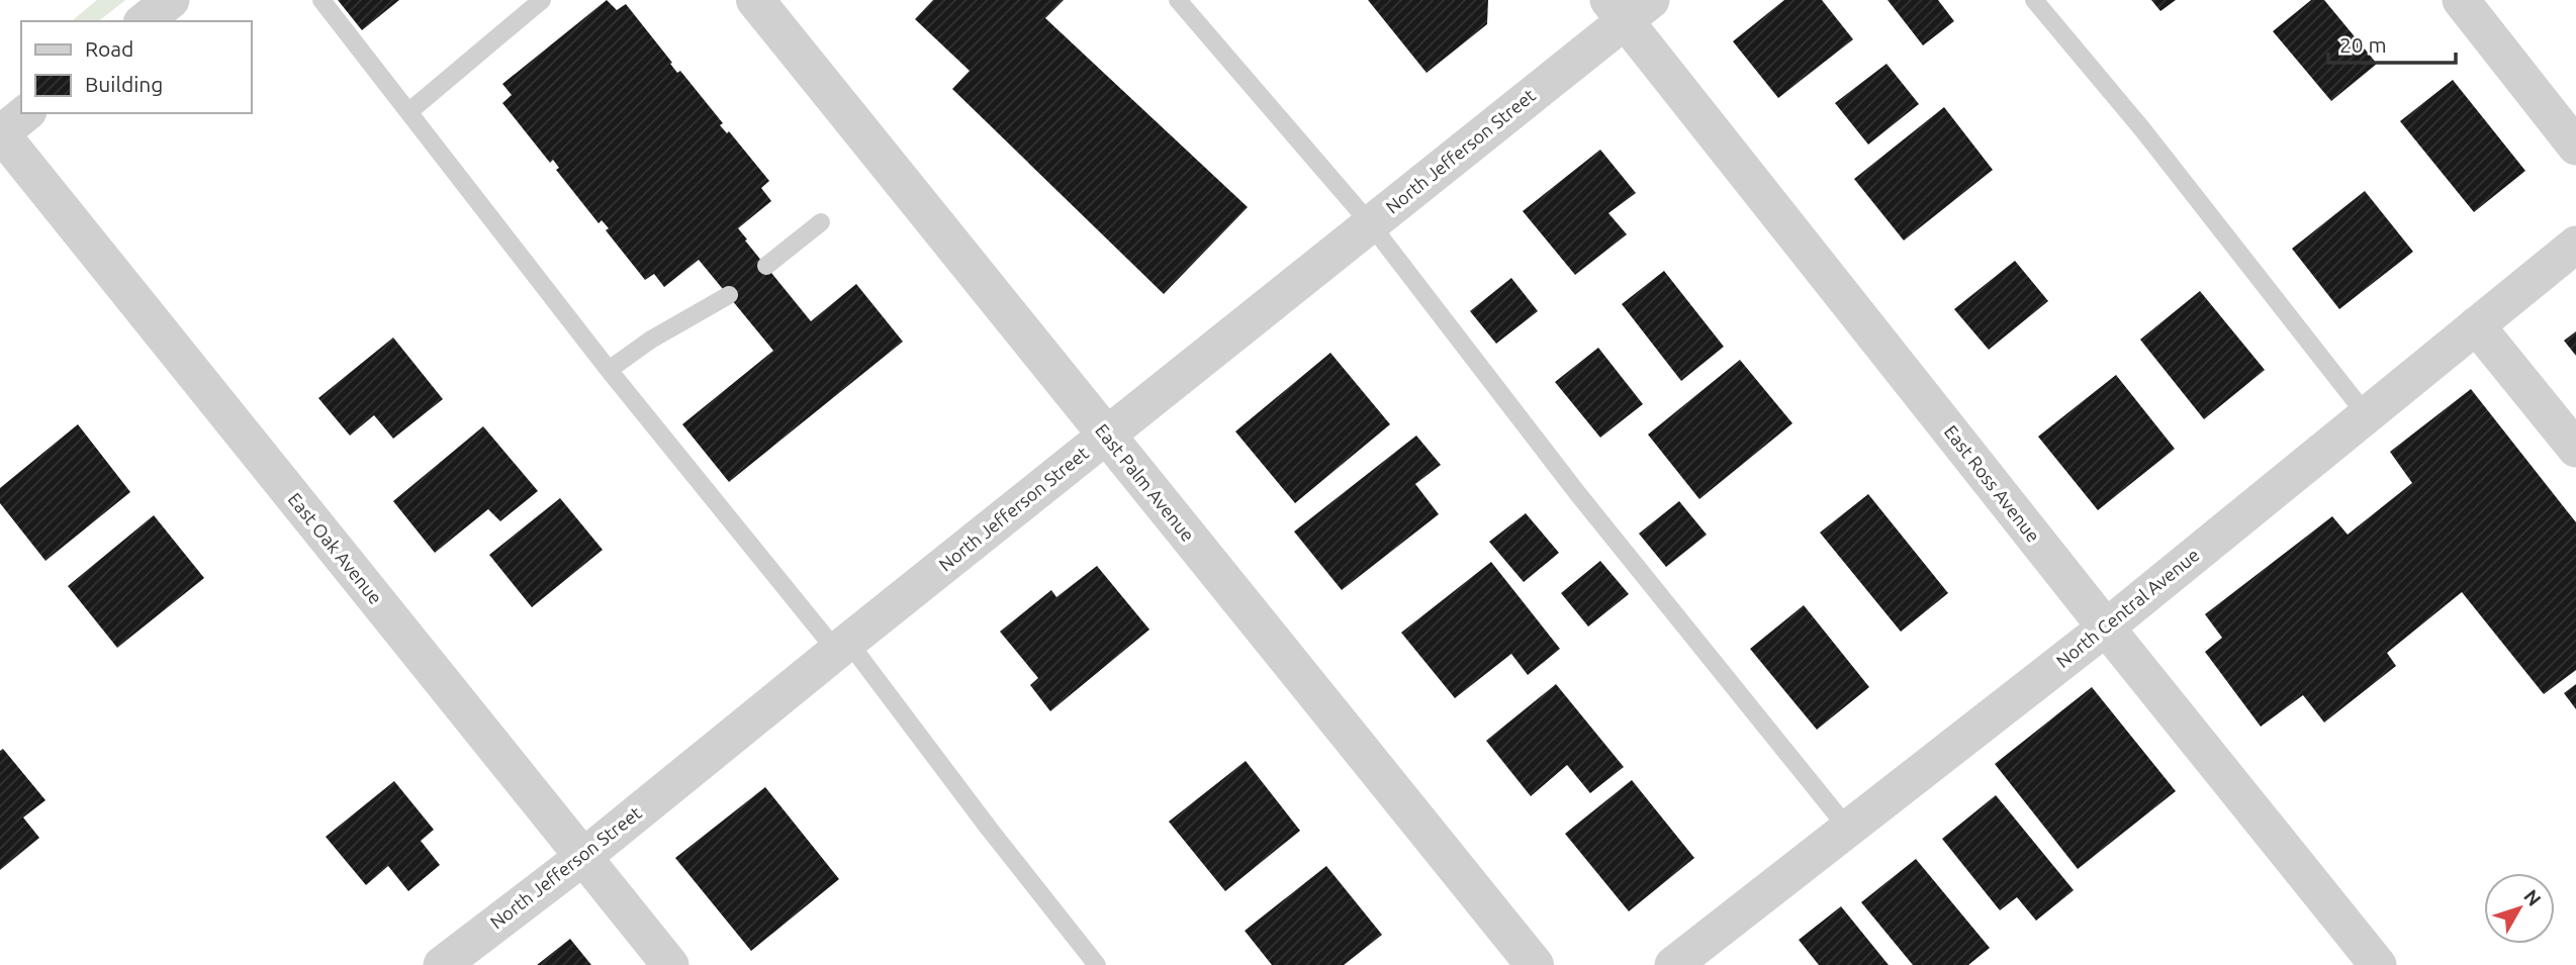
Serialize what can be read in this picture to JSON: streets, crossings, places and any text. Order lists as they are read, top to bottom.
{
  "streets": {
    "street": [
      "North Jefferson Street",
      "East Palm Avenue",
      "East Ross Avenue",
      "East Oak Avenue",
      "North Central Avenue"
    ]
  },
  "crossings": [
    ["North Jefferson Street", "East Palm Avenue"],
    ["North Jefferson Street", "East Ross Avenue"],
    ["North Jefferson Street", "East Oak Avenue"],
    ["East Ross Avenue", "North Central Avenue"]
  ],
  "legend": ["Road", "Building"],
  "scale_bar": "20 m",
  "north": "top right"
}
